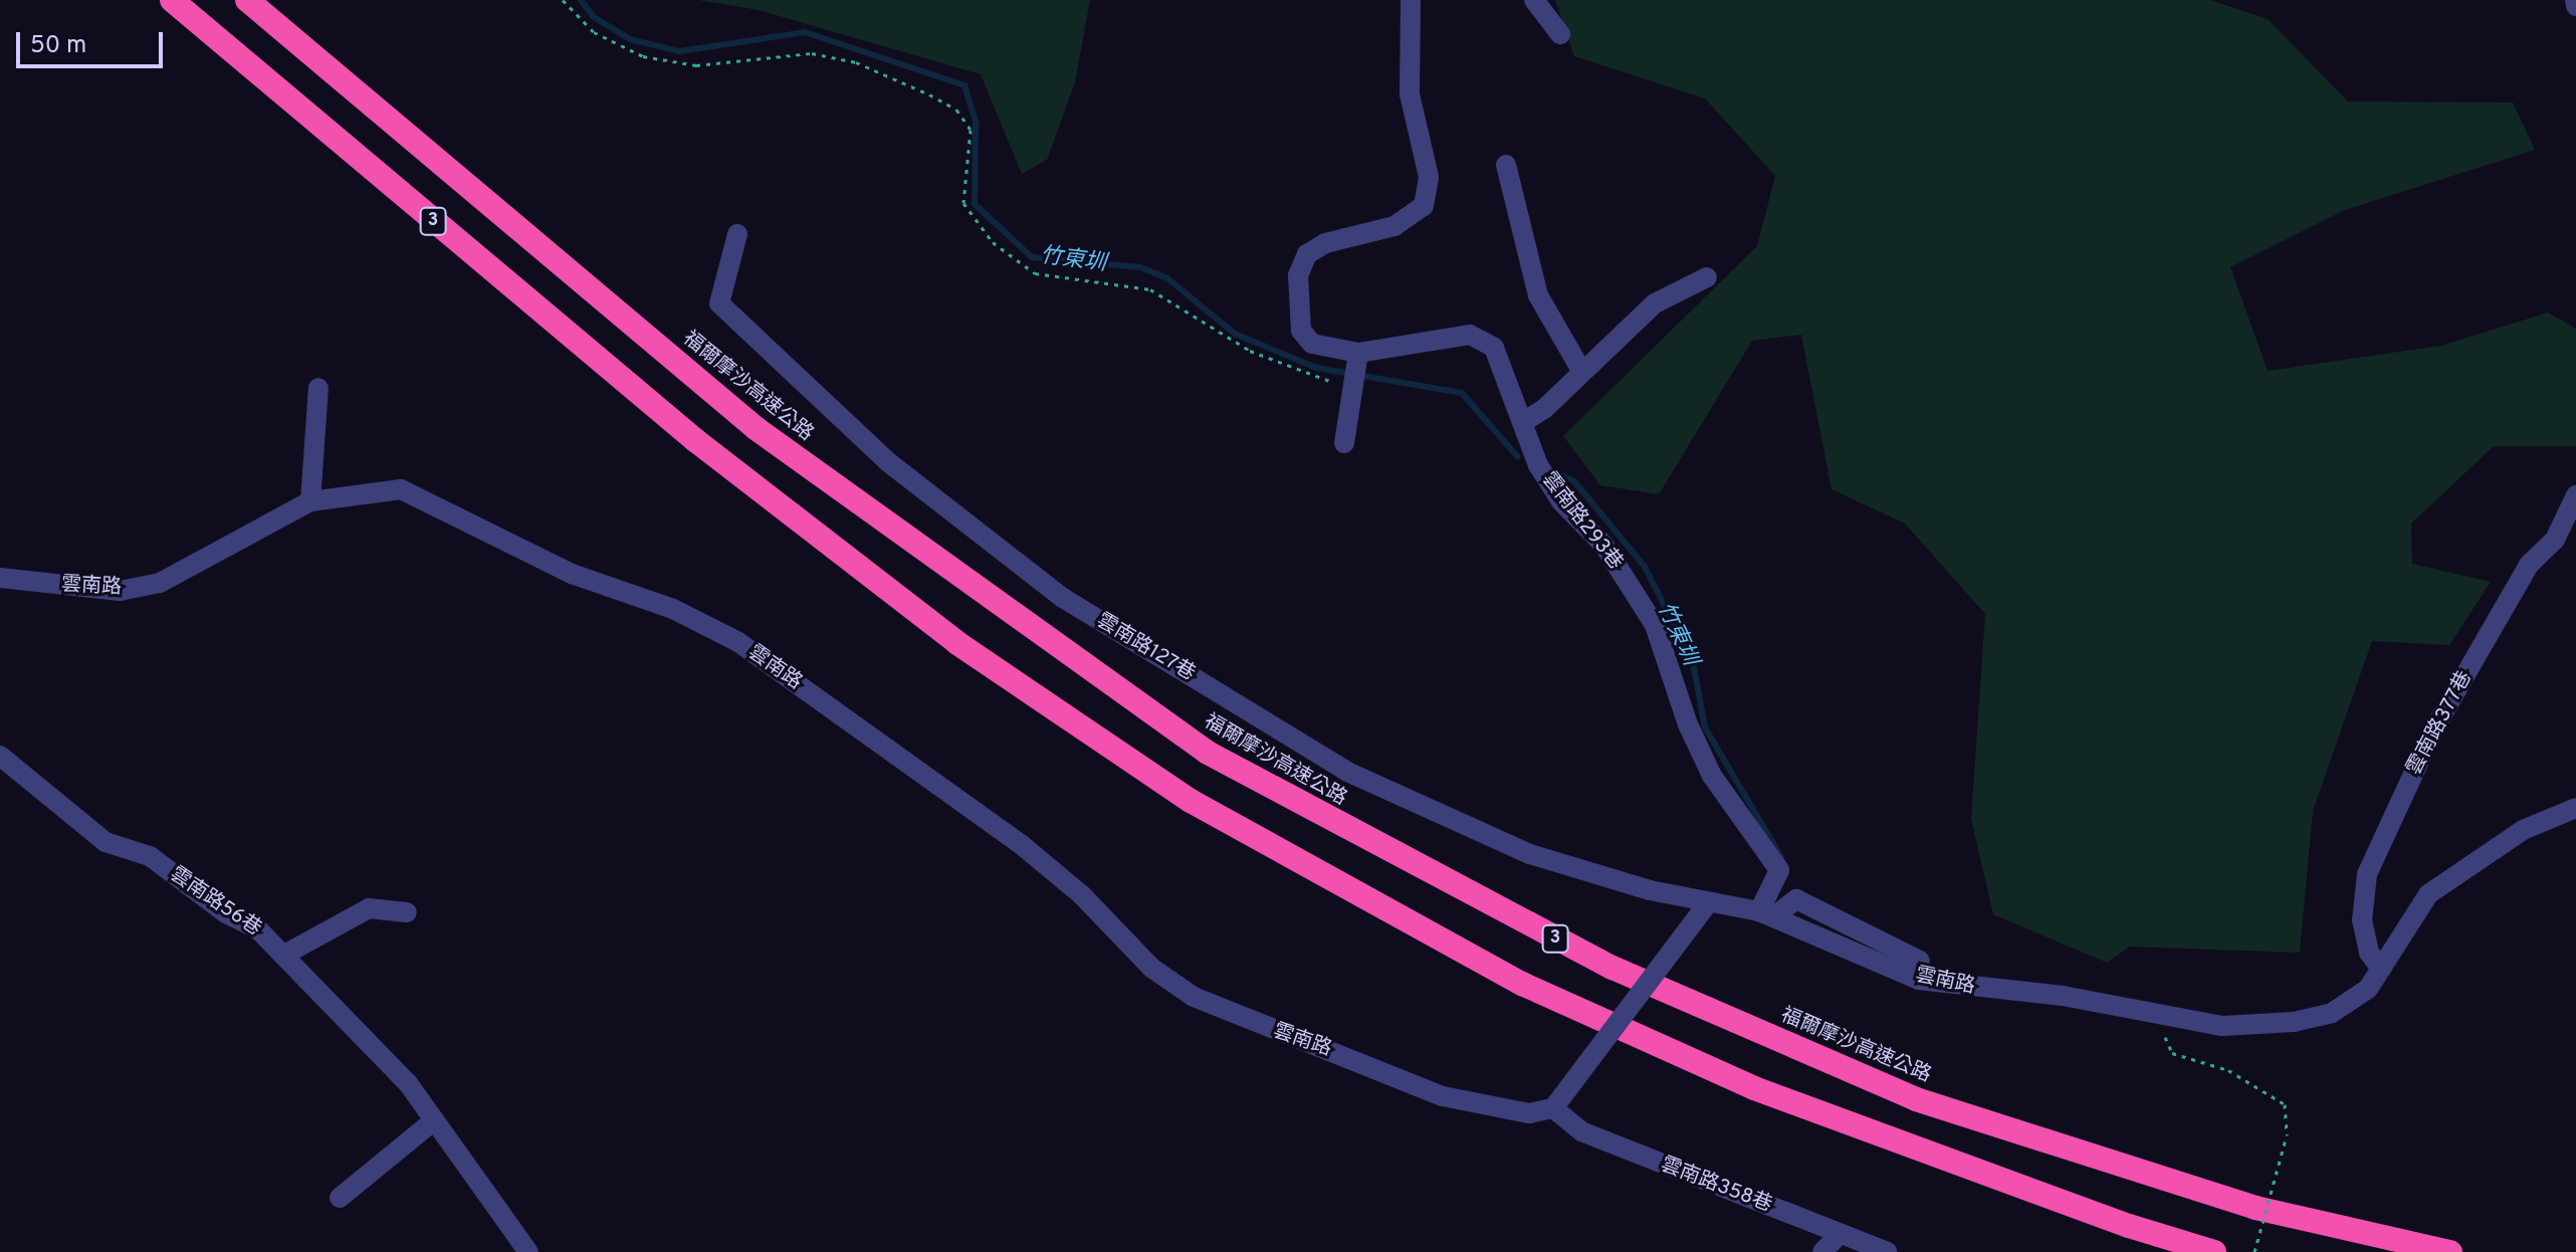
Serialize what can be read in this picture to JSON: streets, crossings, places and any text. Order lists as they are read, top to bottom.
{
  "streets": {
    "highway": ["3", "福爾摩沙高速公路"],
    "street": [
      "雲南路293巷",
      "雲南路",
      "雲南路127巷",
      "雲南路377巷",
      "雲南路56巷",
      "雲南路358巷"
    ]
  },
  "crossings": [
    ["雲南路293巷", "雲南路"],
    ["雲南路", "雲南路127巷"],
    ["雲南路", "雲南路377巷"],
    ["雲南路", "雲南路358巷"]
  ],
  "water": ["竹東圳"],
  "scale_bar": "50 m"
}
